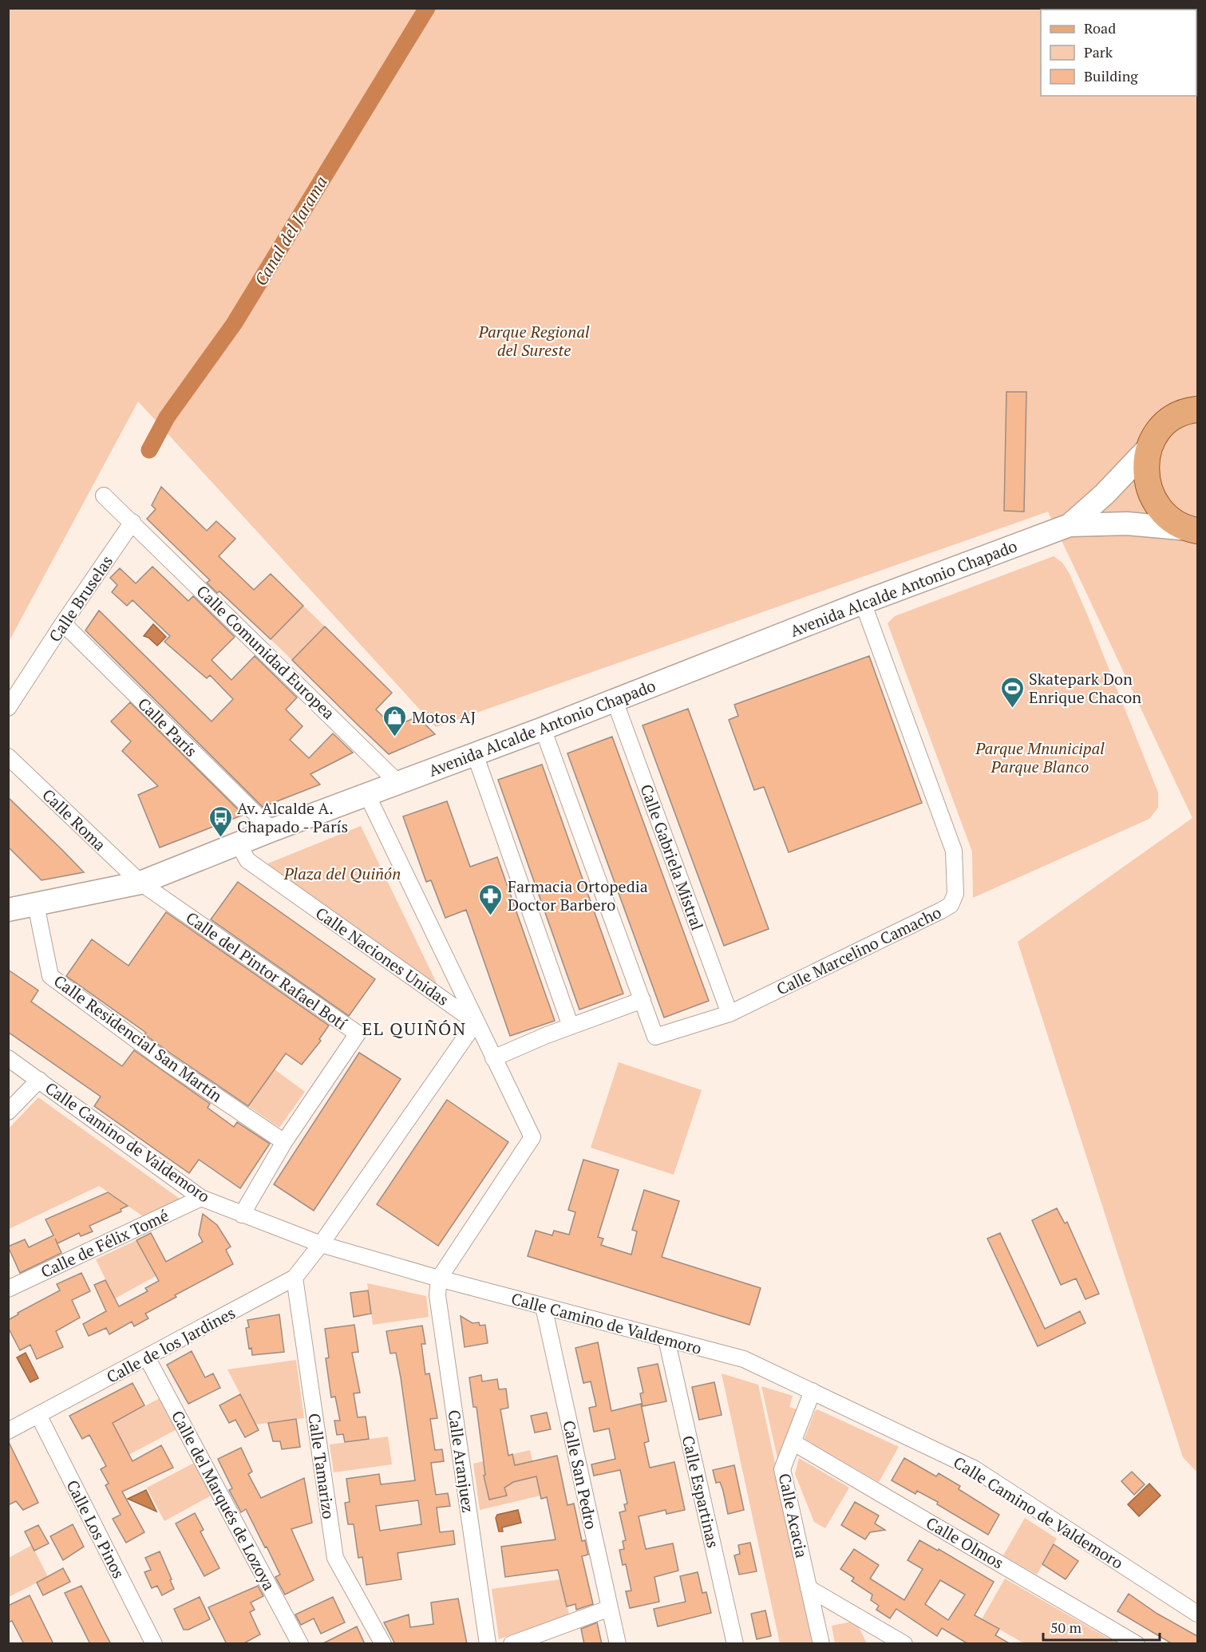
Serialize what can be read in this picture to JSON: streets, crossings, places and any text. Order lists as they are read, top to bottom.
{
  "streets": {
    "main road": ["Avenida Alcalde Antonio Chapado"],
    "street": [
      "Calle Bruselas",
      "Calle Comunidad Europea",
      "Calle París",
      "Calle Roma",
      "Calle Gabriela Mistral",
      "Calle Marcelino Camacho",
      "Calle Naciones Unidas",
      "Calle del Pintor Rafael Botí",
      "Calle Residencial San Martín",
      "Calle Camino de Valdemoro",
      "Calle de Félix Tomé",
      "Calle de los Jardines",
      "Calle Aranjuez",
      "Calle Tamarizo",
      "Calle San Pedro",
      "Calle Espartinas",
      "Calle del Marqués de Lozoya",
      "Calle Acacia",
      "Calle Los Pinos",
      "Calle Olmos"
    ]
  },
  "crossings": [
    ["Avenida Alcalde Antonio Chapado", "Calle Comunidad Europea"],
    ["Avenida Alcalde Antonio Chapado", "Calle París"],
    ["Avenida Alcalde Antonio Chapado", "Calle Roma"],
    ["Avenida Alcalde Antonio Chapado", "Calle Gabriela Mistral"],
    ["Avenida Alcalde Antonio Chapado", "Calle Marcelino Camacho"],
    ["Avenida Alcalde Antonio Chapado", "Calle Naciones Unidas"],
    ["Avenida Alcalde Antonio Chapado", "Calle del Pintor Rafael Botí"],
    ["Avenida Alcalde Antonio Chapado", "Calle Residencial San Martín"],
    ["Calle Bruselas", "Calle Comunidad Europea"],
    ["Calle Bruselas", "Calle París"],
    ["Calle Roma", "Calle del Pintor Rafael Botí"],
    ["Calle Gabriela Mistral", "Calle Marcelino Camacho"],
    ["Calle del Pintor Rafael Botí", "Calle Residencial San Martín"],
    ["Calle del Pintor Rafael Botí", "Calle Camino de Valdemoro"],
    ["Calle Camino de Valdemoro", "Calle de Félix Tomé"],
    ["Calle Camino de Valdemoro", "Calle de los Jardines"],
    ["Calle Camino de Valdemoro", "Calle Aranjuez"],
    ["Calle Camino de Valdemoro", "Calle San Pedro"],
    ["Calle Camino de Valdemoro", "Calle Espartinas"],
    ["Calle Camino de Valdemoro", "Calle Acacia"],
    ["Calle de los Jardines", "Calle Tamarizo"],
    ["Calle de los Jardines", "Calle del Marqués de Lozoya"],
    ["Calle de los Jardines", "Calle Los Pinos"],
    ["Calle Acacia", "Calle Olmos"]
  ],
  "districts": ["EL QUIÑÓN"],
  "water": ["Canal del Jarama"],
  "parks": ["Parque Regional del Sureste", "Parque Mnunicipal Parque Blanco", "Plaza del Quiñón"],
  "places": {
    "sports": ["Skatepark Don Enrique Chacon"],
    "shop": ["Motos AJ"],
    "bus stop": ["Av. Alcalde A. Chapado - París"],
    "pharmacy": ["Farmacia Ortopedia Doctor Barbero"]
  },
  "legend": ["Road", "Park", "Building"],
  "scale_bar": "50 m"
}
